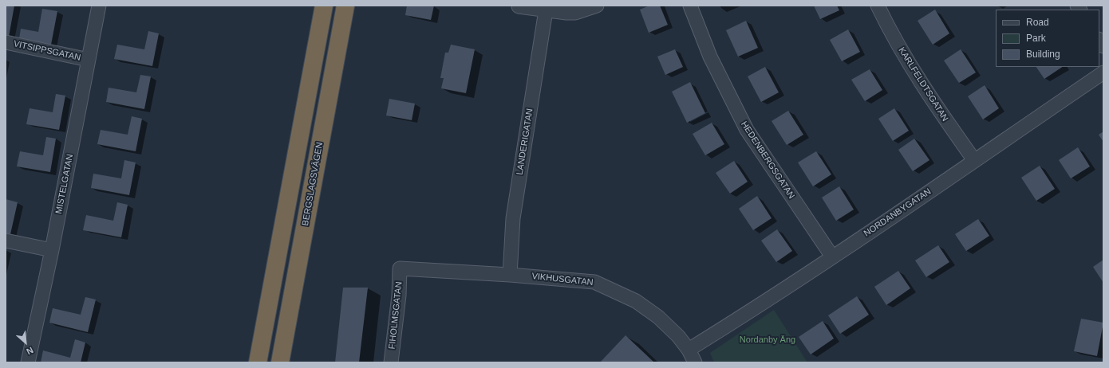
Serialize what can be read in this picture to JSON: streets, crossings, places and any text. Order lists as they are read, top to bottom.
{
  "streets": {
    "highway": ["BERGSLAGSVÄGEN"],
    "street": [
      "VITSIPPSGATAN",
      "KARLFELDTSGATAN",
      "LANDERIGATAN",
      "HEDENBERGSGATAN",
      "MISTELGATAN",
      "NORDANBYGATAN",
      "VIKHUSGATAN",
      "FIHOLMSGATAN"
    ]
  },
  "crossings": [
    ["VITSIPPSGATAN", "MISTELGATAN"],
    ["KARLFELDTSGATAN", "NORDANBYGATAN"],
    ["LANDERIGATAN", "VIKHUSGATAN"],
    ["HEDENBERGSGATAN", "NORDANBYGATAN"],
    ["NORDANBYGATAN", "VIKHUSGATAN"],
    ["VIKHUSGATAN", "FIHOLMSGATAN"]
  ],
  "parks": ["Nordanby Äng"],
  "legend": ["Road", "Park", "Building"],
  "north": "bottom right"
}
